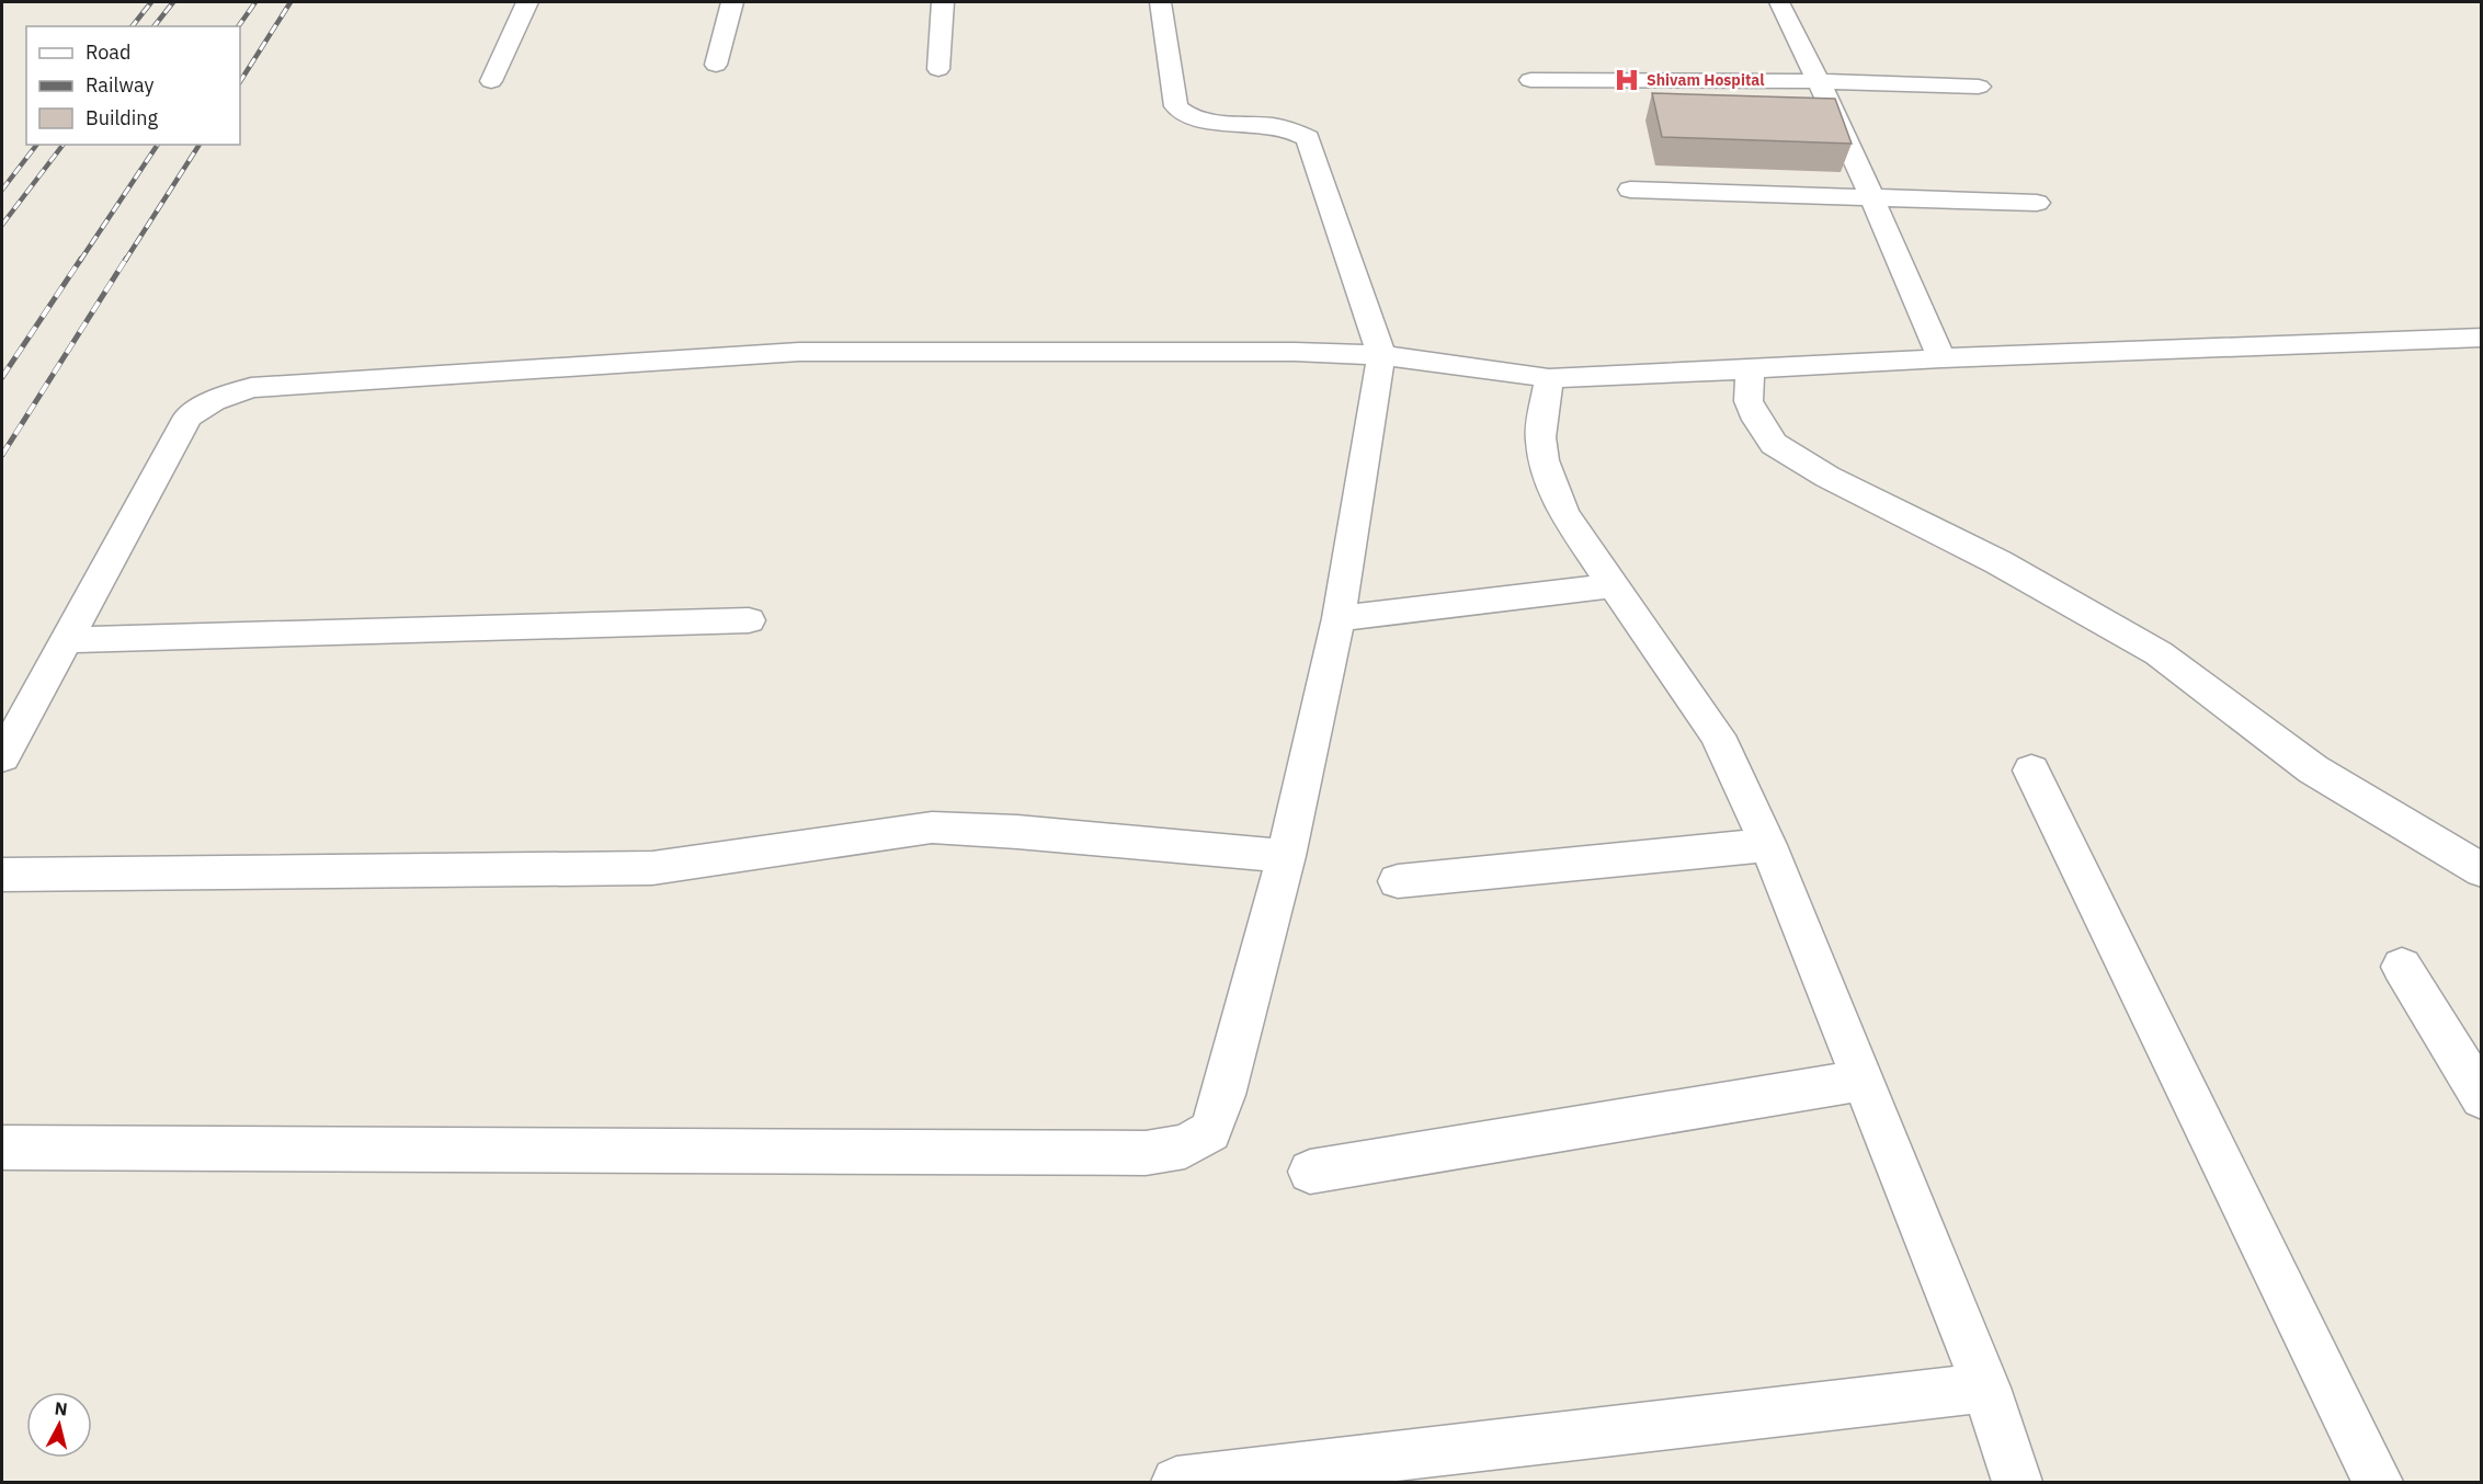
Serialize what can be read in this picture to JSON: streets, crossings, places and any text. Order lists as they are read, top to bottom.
{
  "places": {
    "hospital": ["Shivam Hospital"]
  },
  "legend": ["Road", "Railway", "Building"],
  "north": "top"
}
